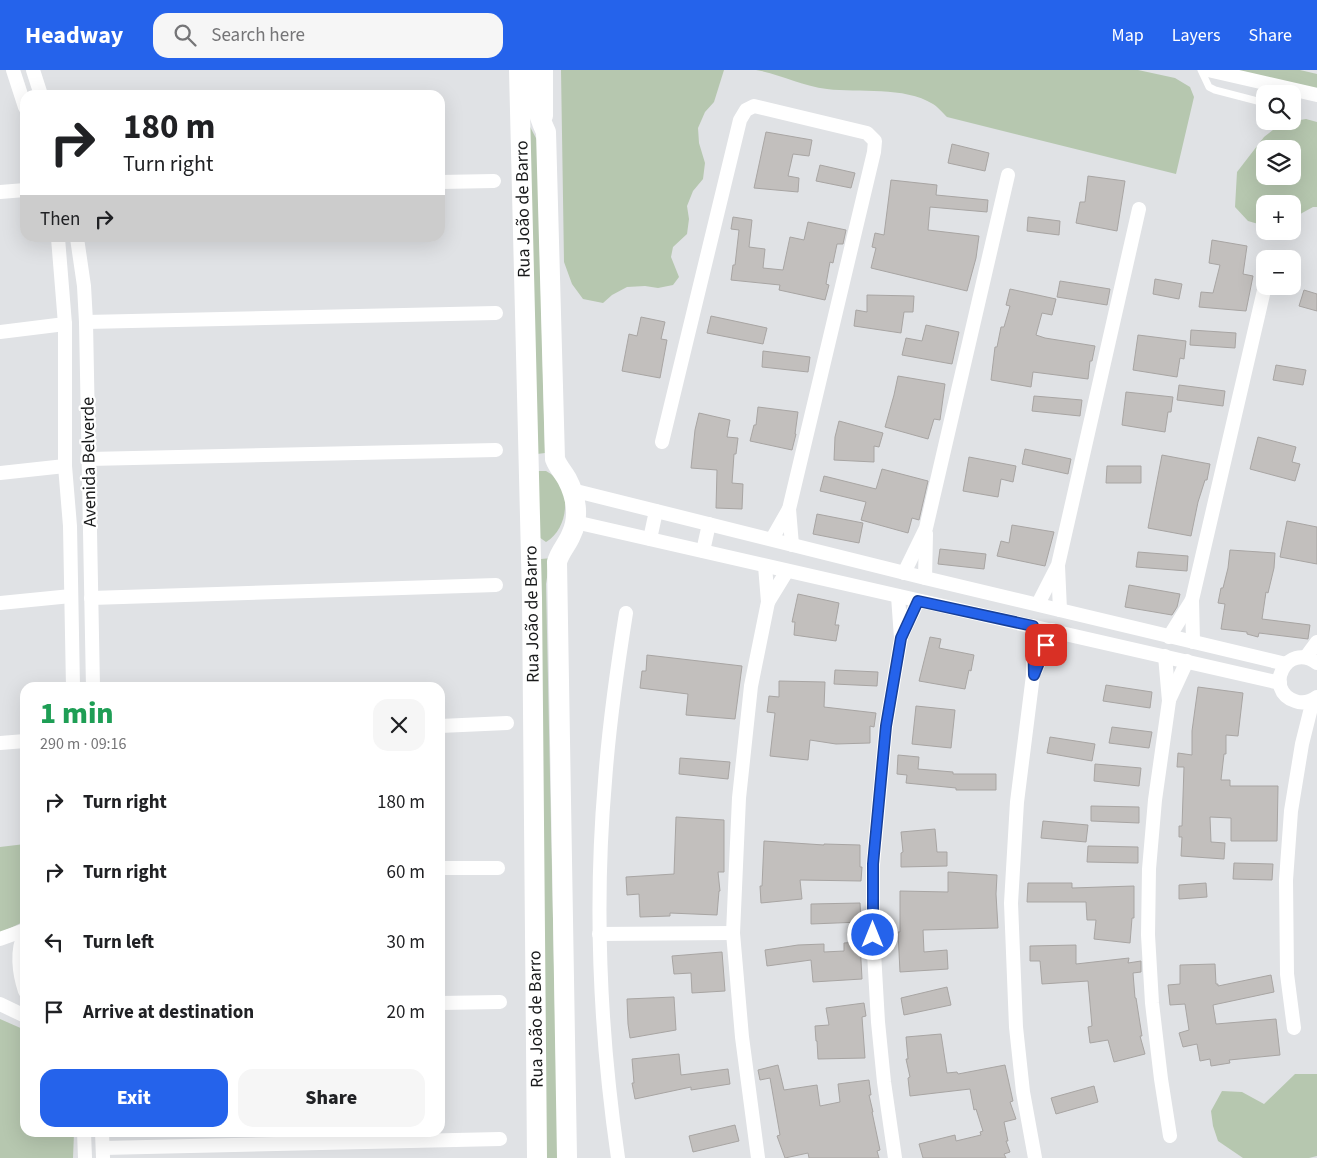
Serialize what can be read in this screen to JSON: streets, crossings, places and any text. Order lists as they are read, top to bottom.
{
  "streets": {
    "street": ["Rua João de Barro", "Avenida Belverde"]
  },
  "page": {
    "header": "Headway",
    "search": "Search here",
    "nav": ["Map", "Layers", "Share"],
    "map_buttons": ["+", "−"],
    "turn": ["180 m", "Turn right"],
    "then": "Then",
    "heading": ["1 min", "290 m · 09:16"],
    "list": [
      {
        "name": "Turn right",
        "value": "180 m"
      },
      {
        "name": "Turn right",
        "value": "60 m"
      },
      {
        "name": "Turn left",
        "value": "30 m"
      },
      {
        "name": "Arrive at destination",
        "value": "20 m"
      }
    ],
    "buttons": ["Exit", "Share"]
  }
}
